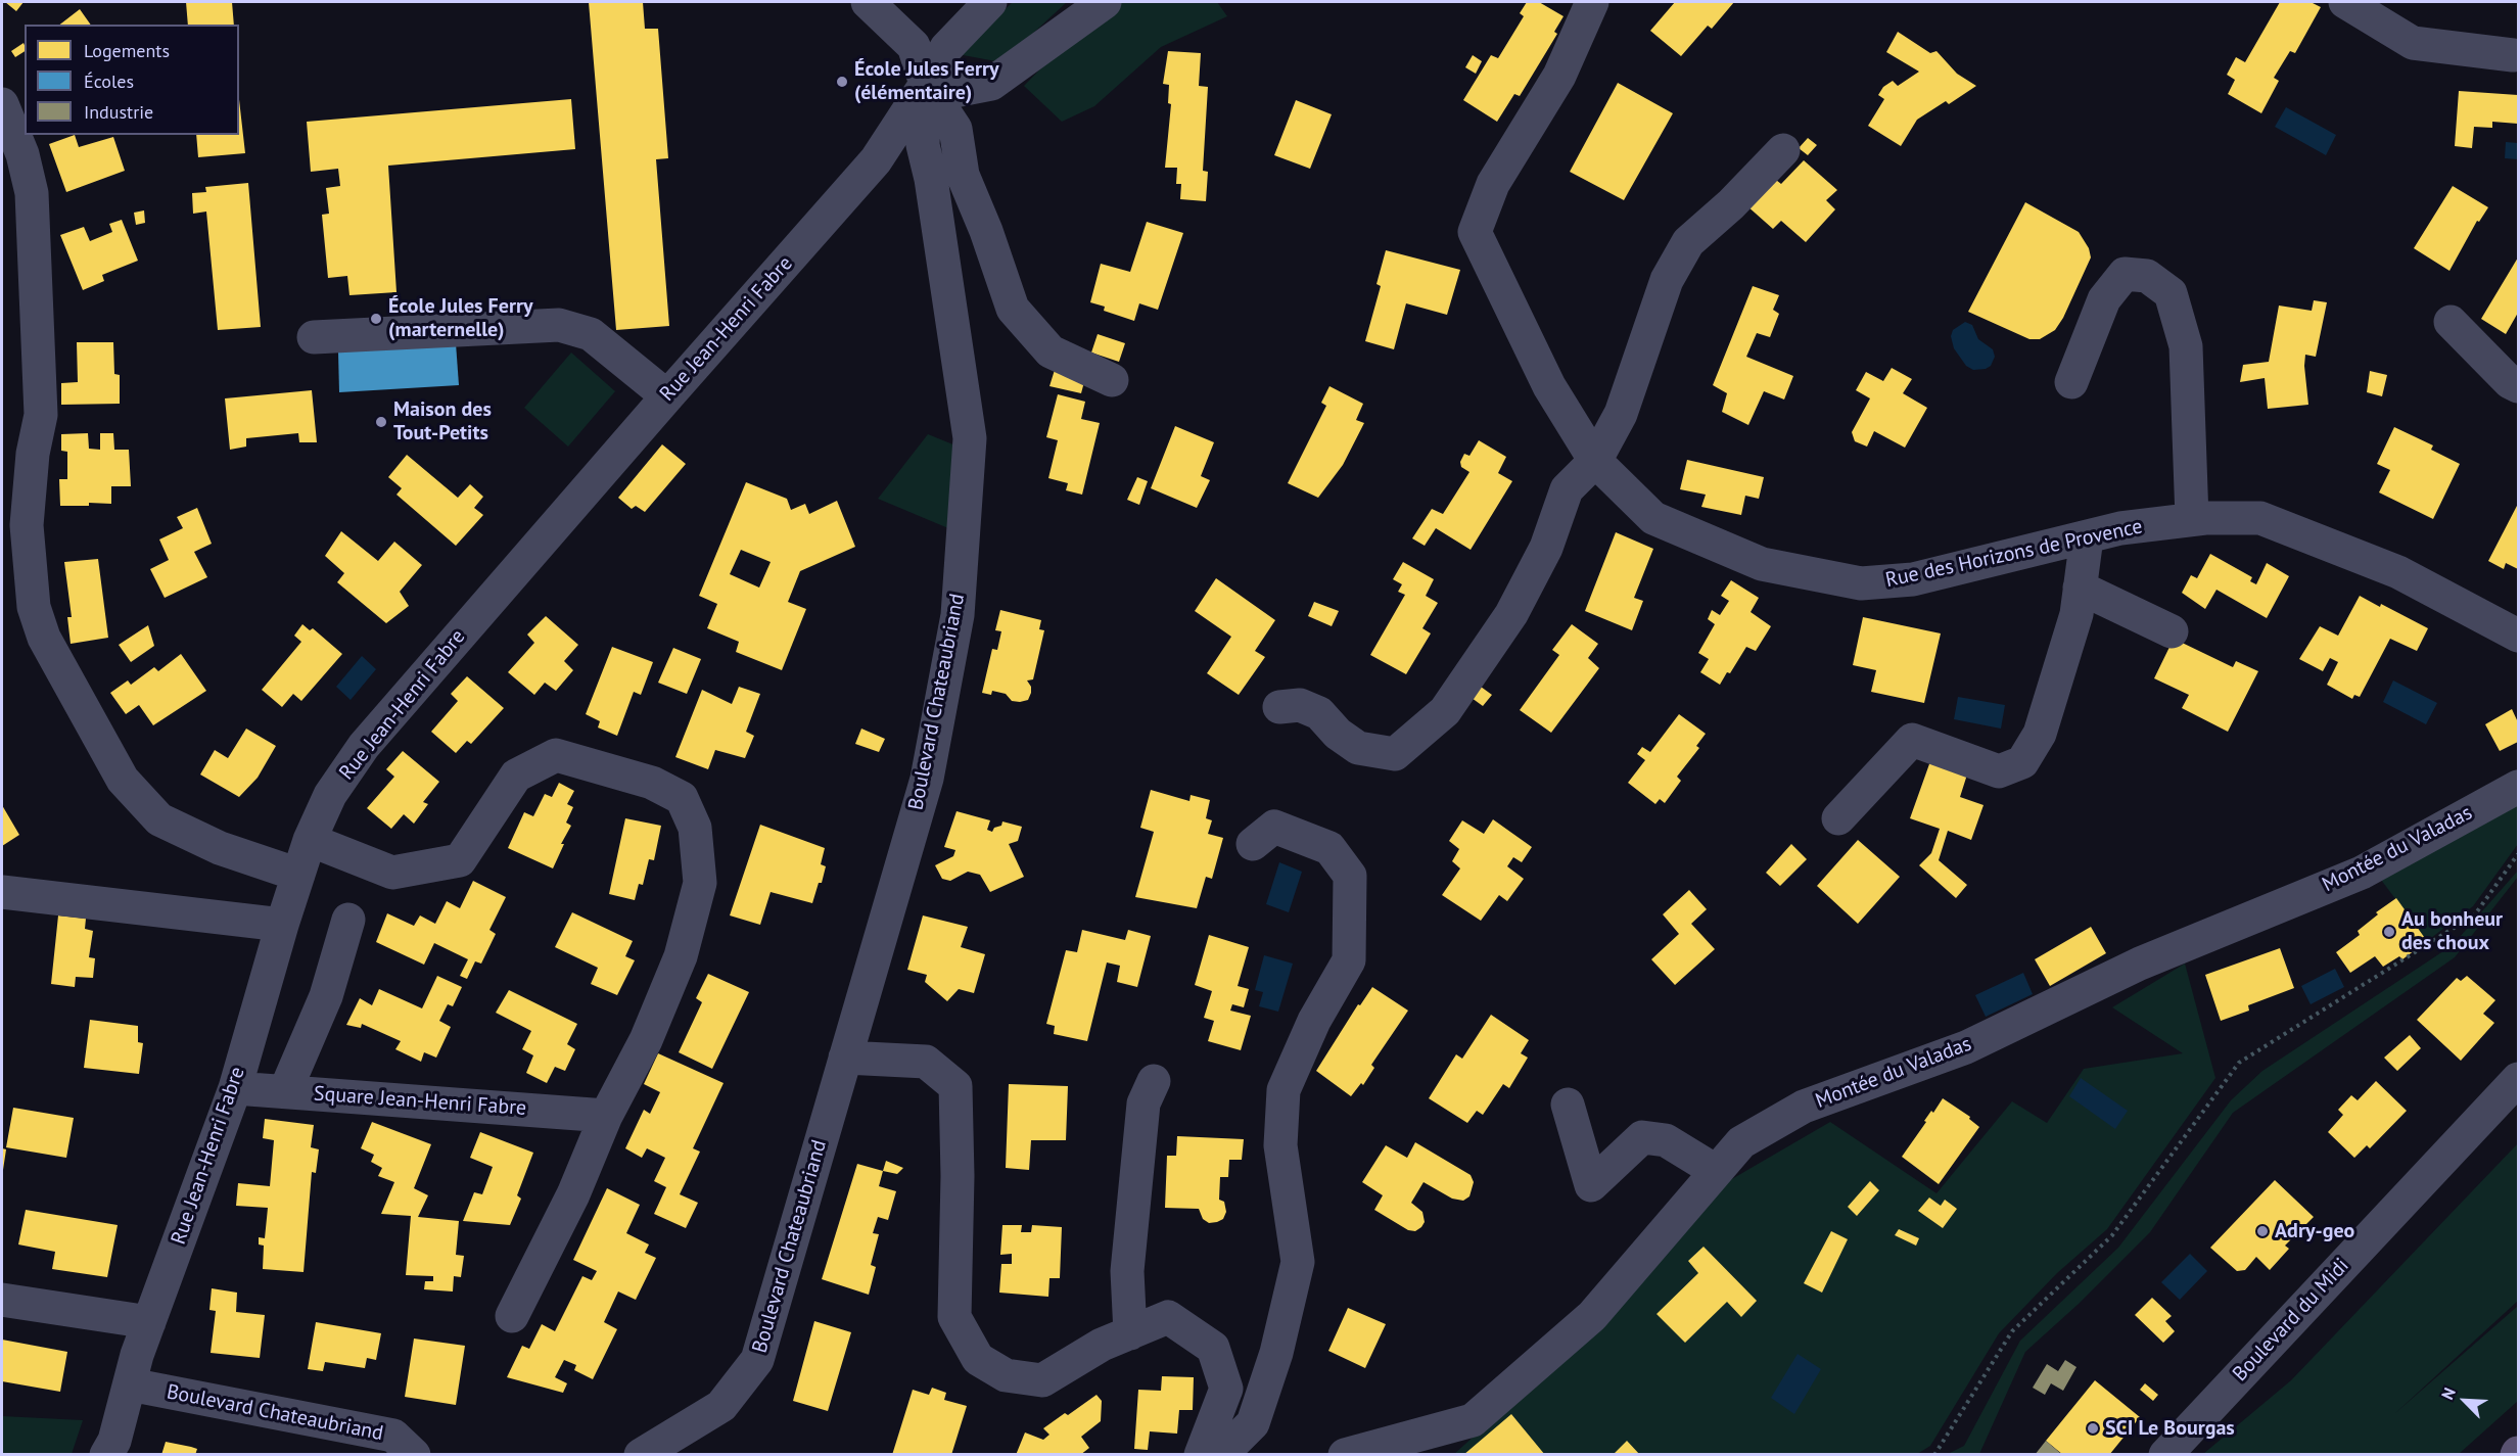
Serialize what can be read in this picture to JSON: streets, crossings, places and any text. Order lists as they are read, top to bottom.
{
  "streets": {
    "street": [
      "Rue Jean-Henri Fabre",
      "Rue des Horizons de Provence",
      "Boulevard Chateaubriand",
      "Montée du Valadas",
      "Square Jean-Henri Fabre",
      "Boulevard du Midi"
    ]
  },
  "crossings": [
    ["Rue Jean-Henri Fabre", "Boulevard Chateaubriand"],
    ["Rue Jean-Henri Fabre", "Square Jean-Henri Fabre"]
  ],
  "places": [
    "École Jules Ferry (élémentaire)",
    "École Jules Ferry (marternelle)",
    "Maison des Tout-Petits",
    "Au bonheur des choux",
    "Adry-geo",
    "SCI Le Bourgas"
  ],
  "legend": ["Logements", "Écoles", "Industrie"],
  "north": "top left"
}
